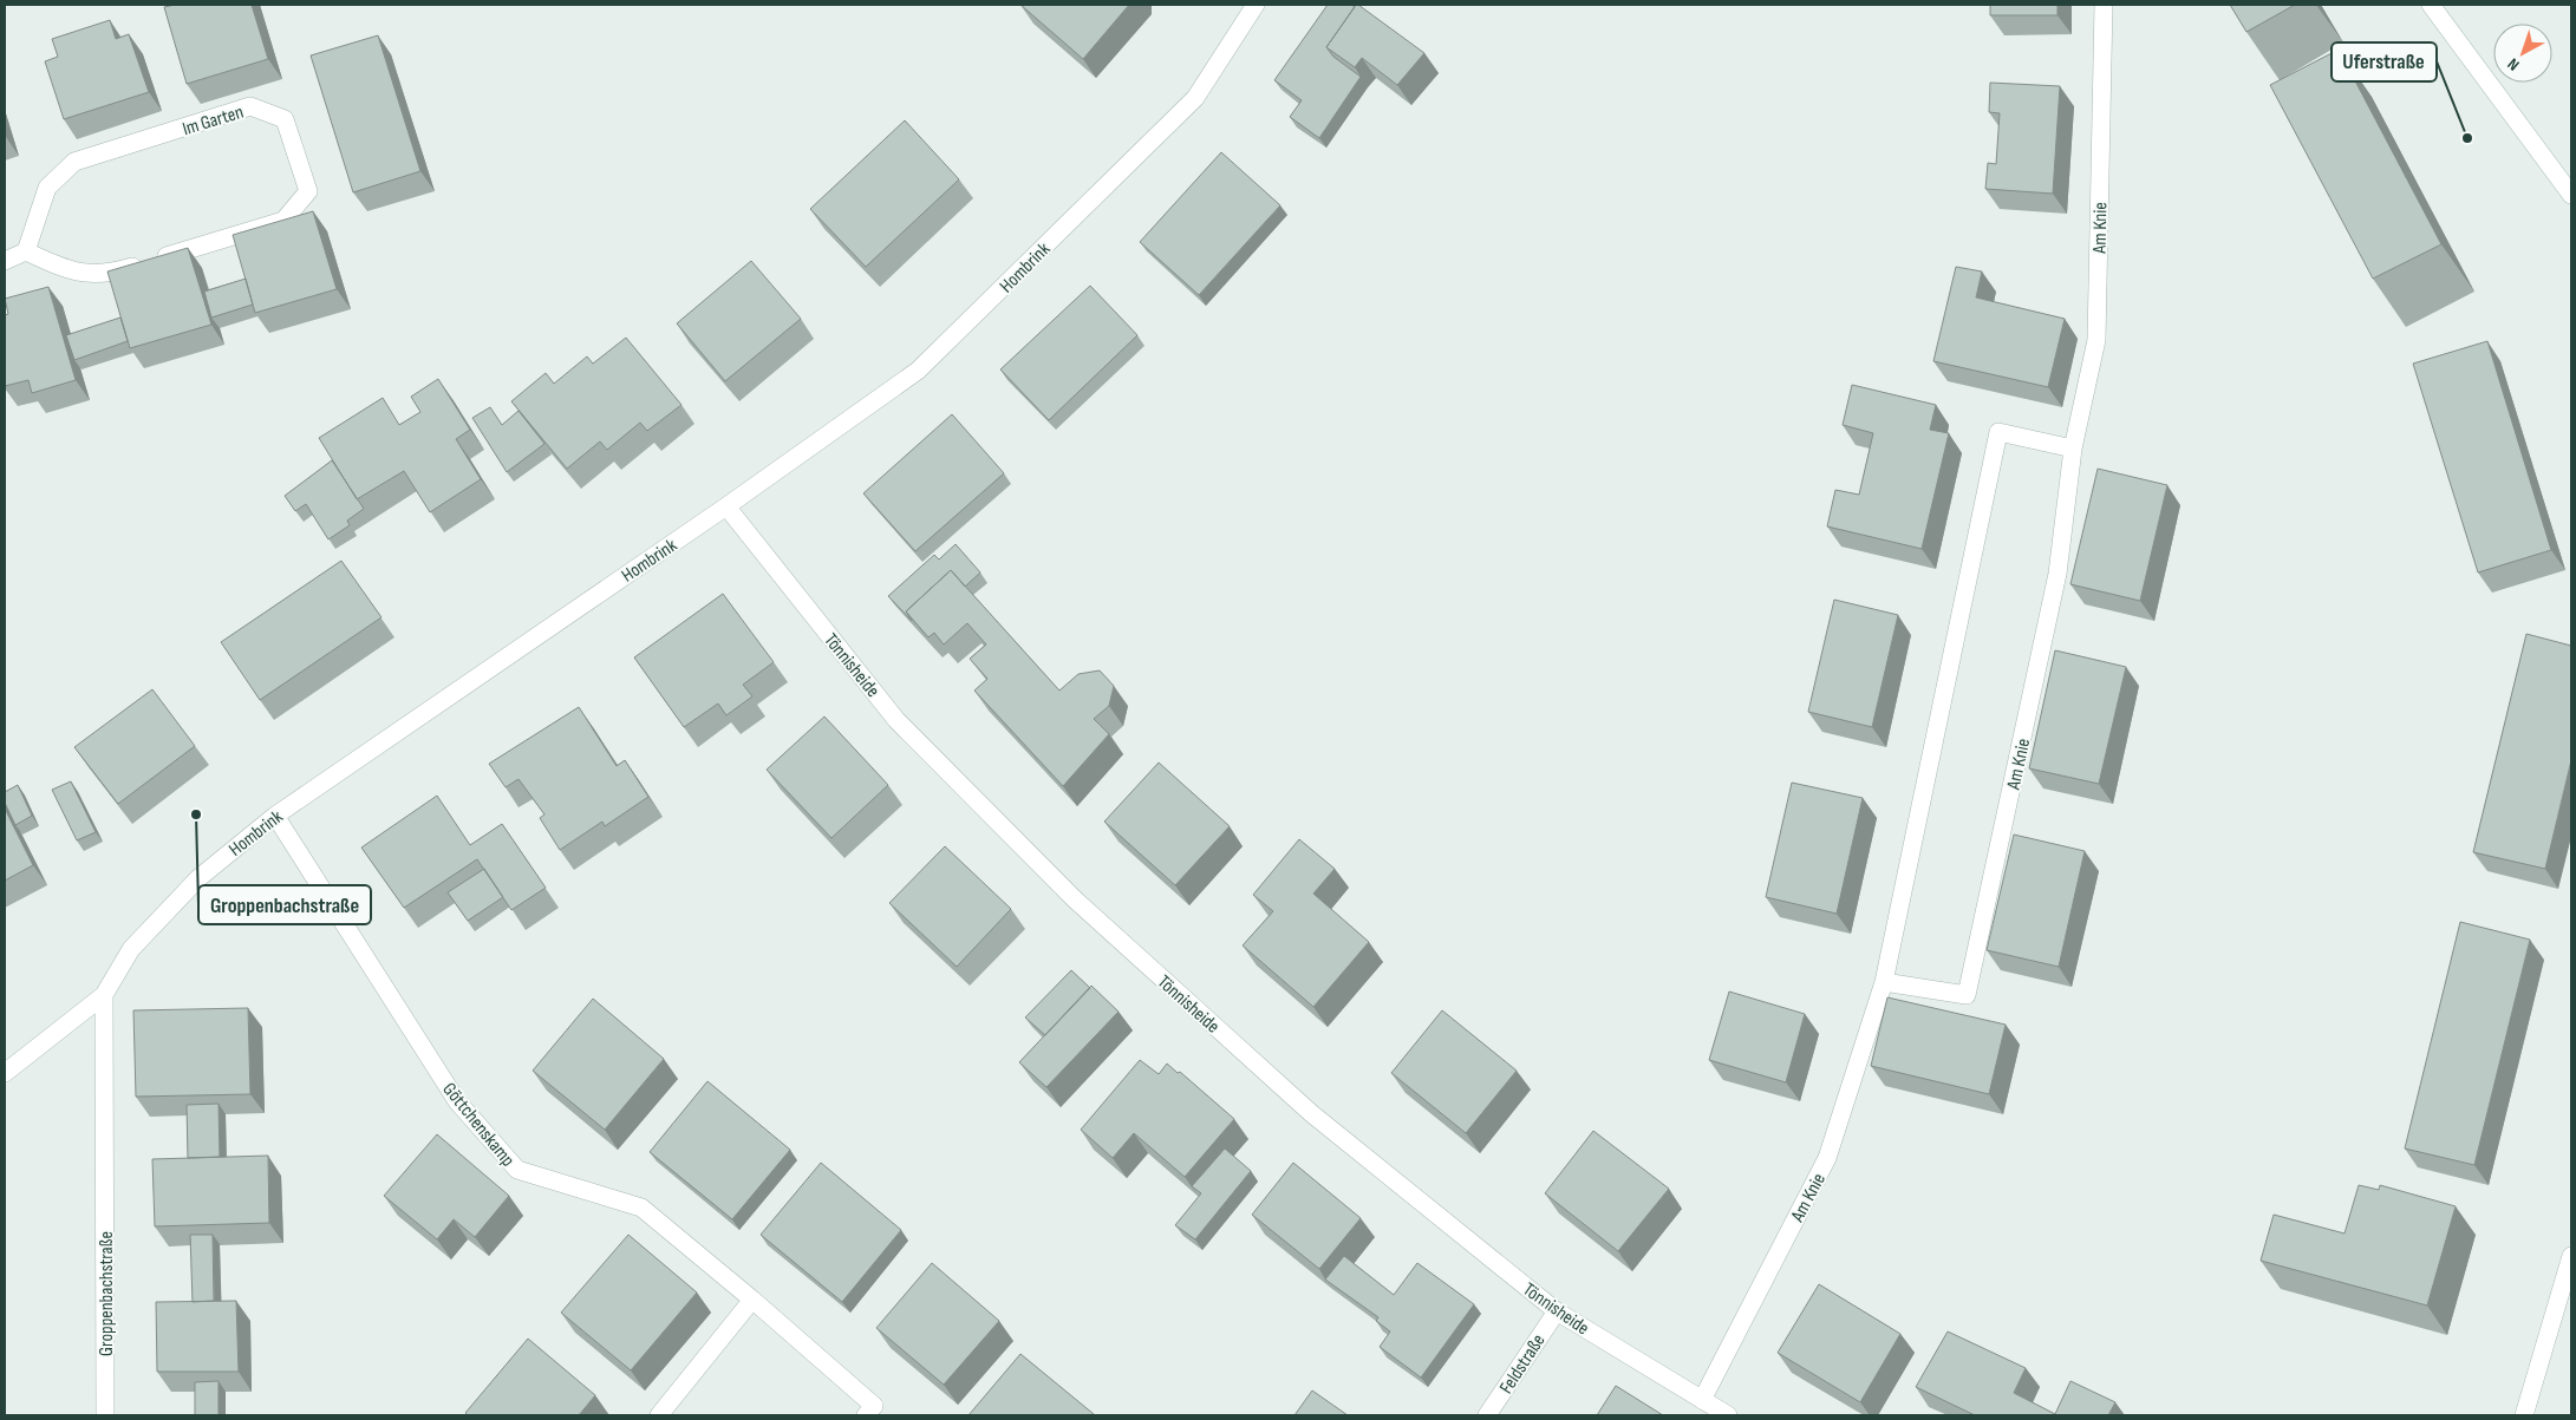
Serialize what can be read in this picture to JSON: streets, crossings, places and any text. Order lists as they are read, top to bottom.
{
  "streets": {
    "street": [
      "Im Garten",
      "Am Knie",
      "Hombrink",
      "Tönnisheide",
      "Göttchenskamp",
      "Groppenbachstraße",
      "Feldstraße"
    ]
  },
  "crossings": [
    ["Am Knie", "Tönnisheide"],
    ["Hombrink", "Tönnisheide"],
    ["Hombrink", "Göttchenskamp"],
    ["Hombrink", "Groppenbachstraße"],
    ["Tönnisheide", "Feldstraße"]
  ],
  "places": ["Uferstraße", "Groppenbachstraße"],
  "north": "bottom left"
}
